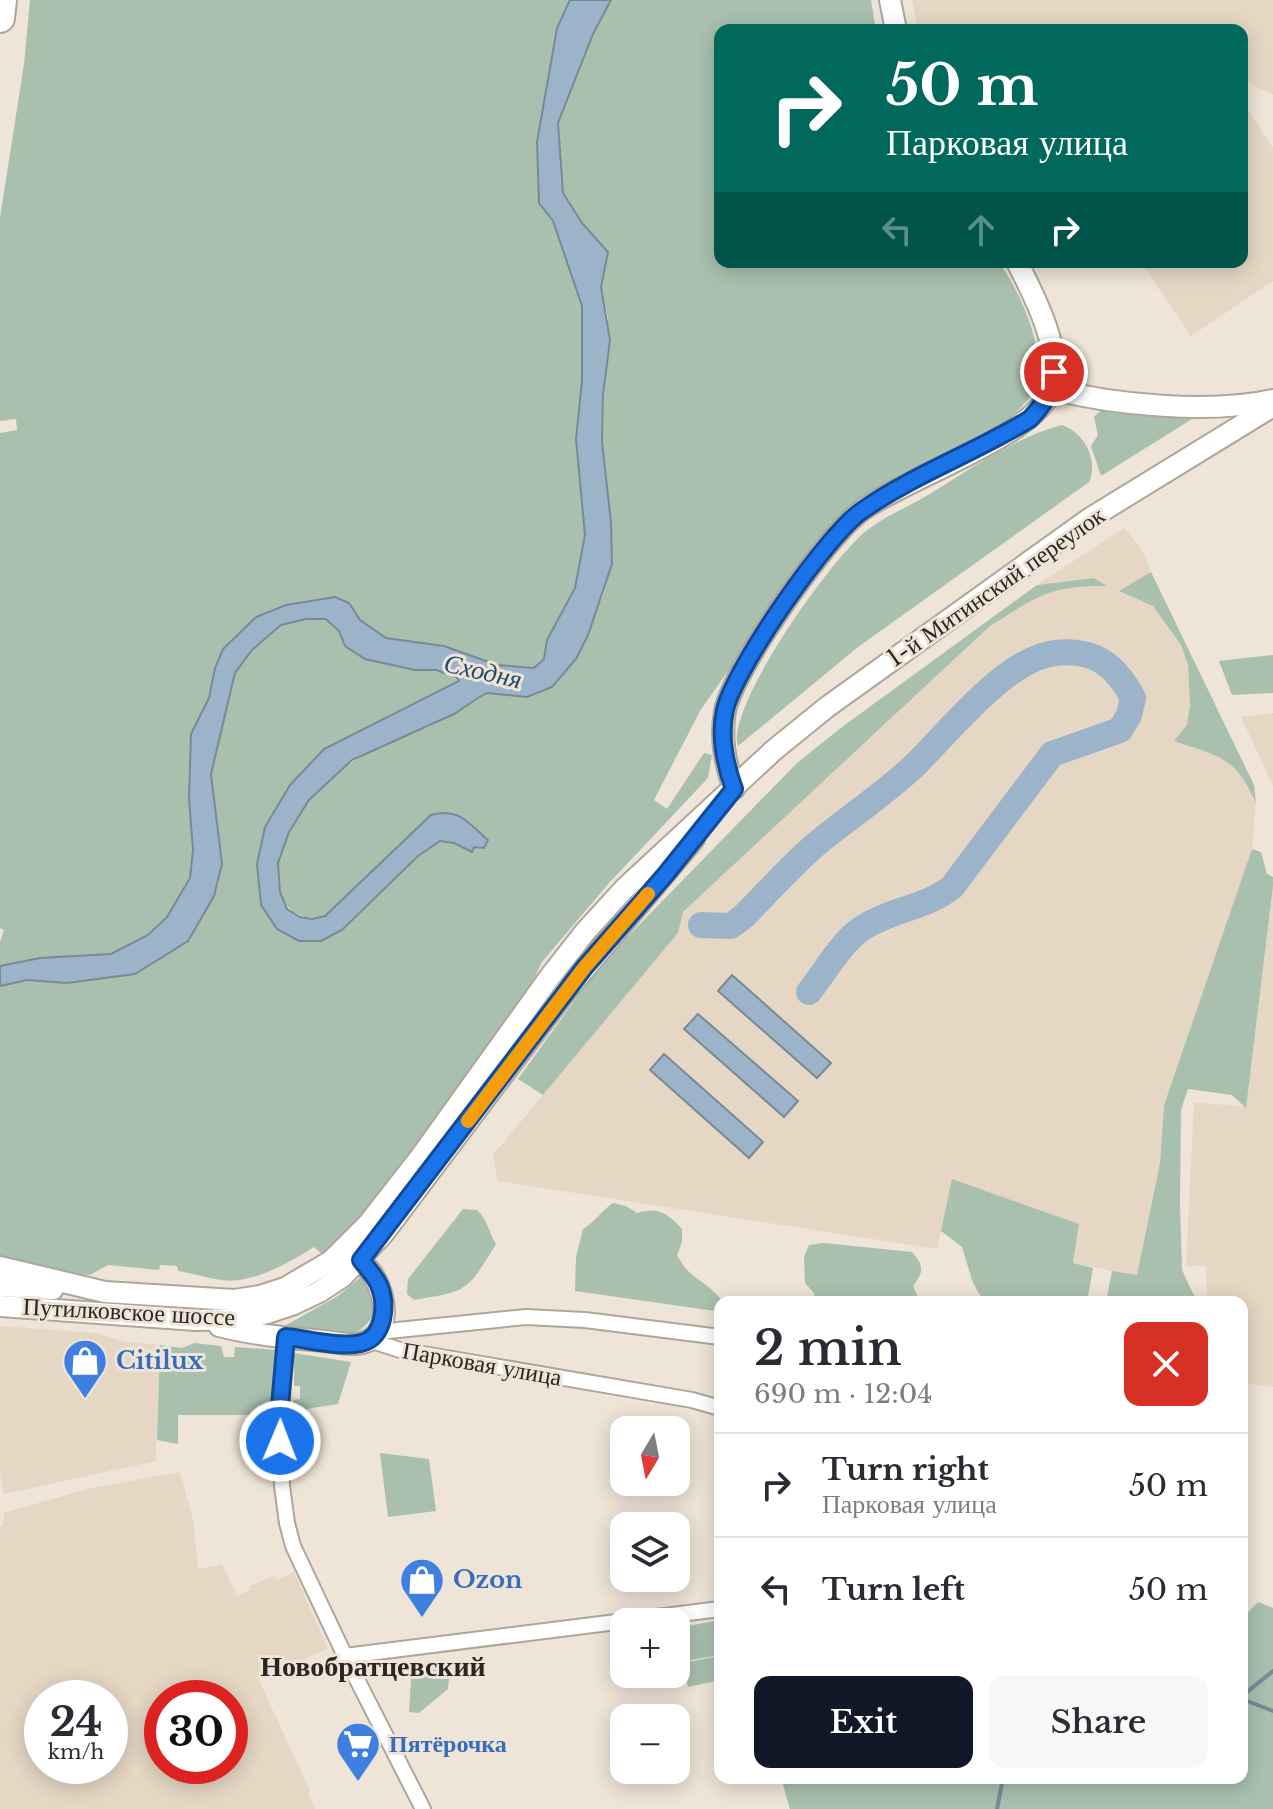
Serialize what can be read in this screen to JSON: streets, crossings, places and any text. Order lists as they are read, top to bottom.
{
  "streets": {
    "main road": ["1-й Митинский переулок", "Путилковское шоссе", "Парковая улица"]
  },
  "crossings": [
    ["1-й Митинский переулок", "Путилковское шоссе"],
    ["Путилковское шоссе", "Парковая улица"]
  ],
  "districts": ["Новобратцевский"],
  "water": ["Сходня"],
  "places": {
    "shop": ["Citilux", "Ozon"],
    "supermarket": ["Пятёрочка"]
  },
  "north": "bottom",
  "page": {
    "turn": ["50 m", "Парковая улица"],
    "heading": ["2 min", "690 m · 12:04"],
    "map_buttons": ["+", "−"],
    "list": [
      {
        "name": "Turn right",
        "note": "Парковая улица",
        "value": "50 m"
      },
      {
        "name": "Turn left",
        "value": "50 m"
      }
    ],
    "buttons": ["Exit", "Share"],
    "speed": "24 km/h",
    "limit": "30"
  }
}
